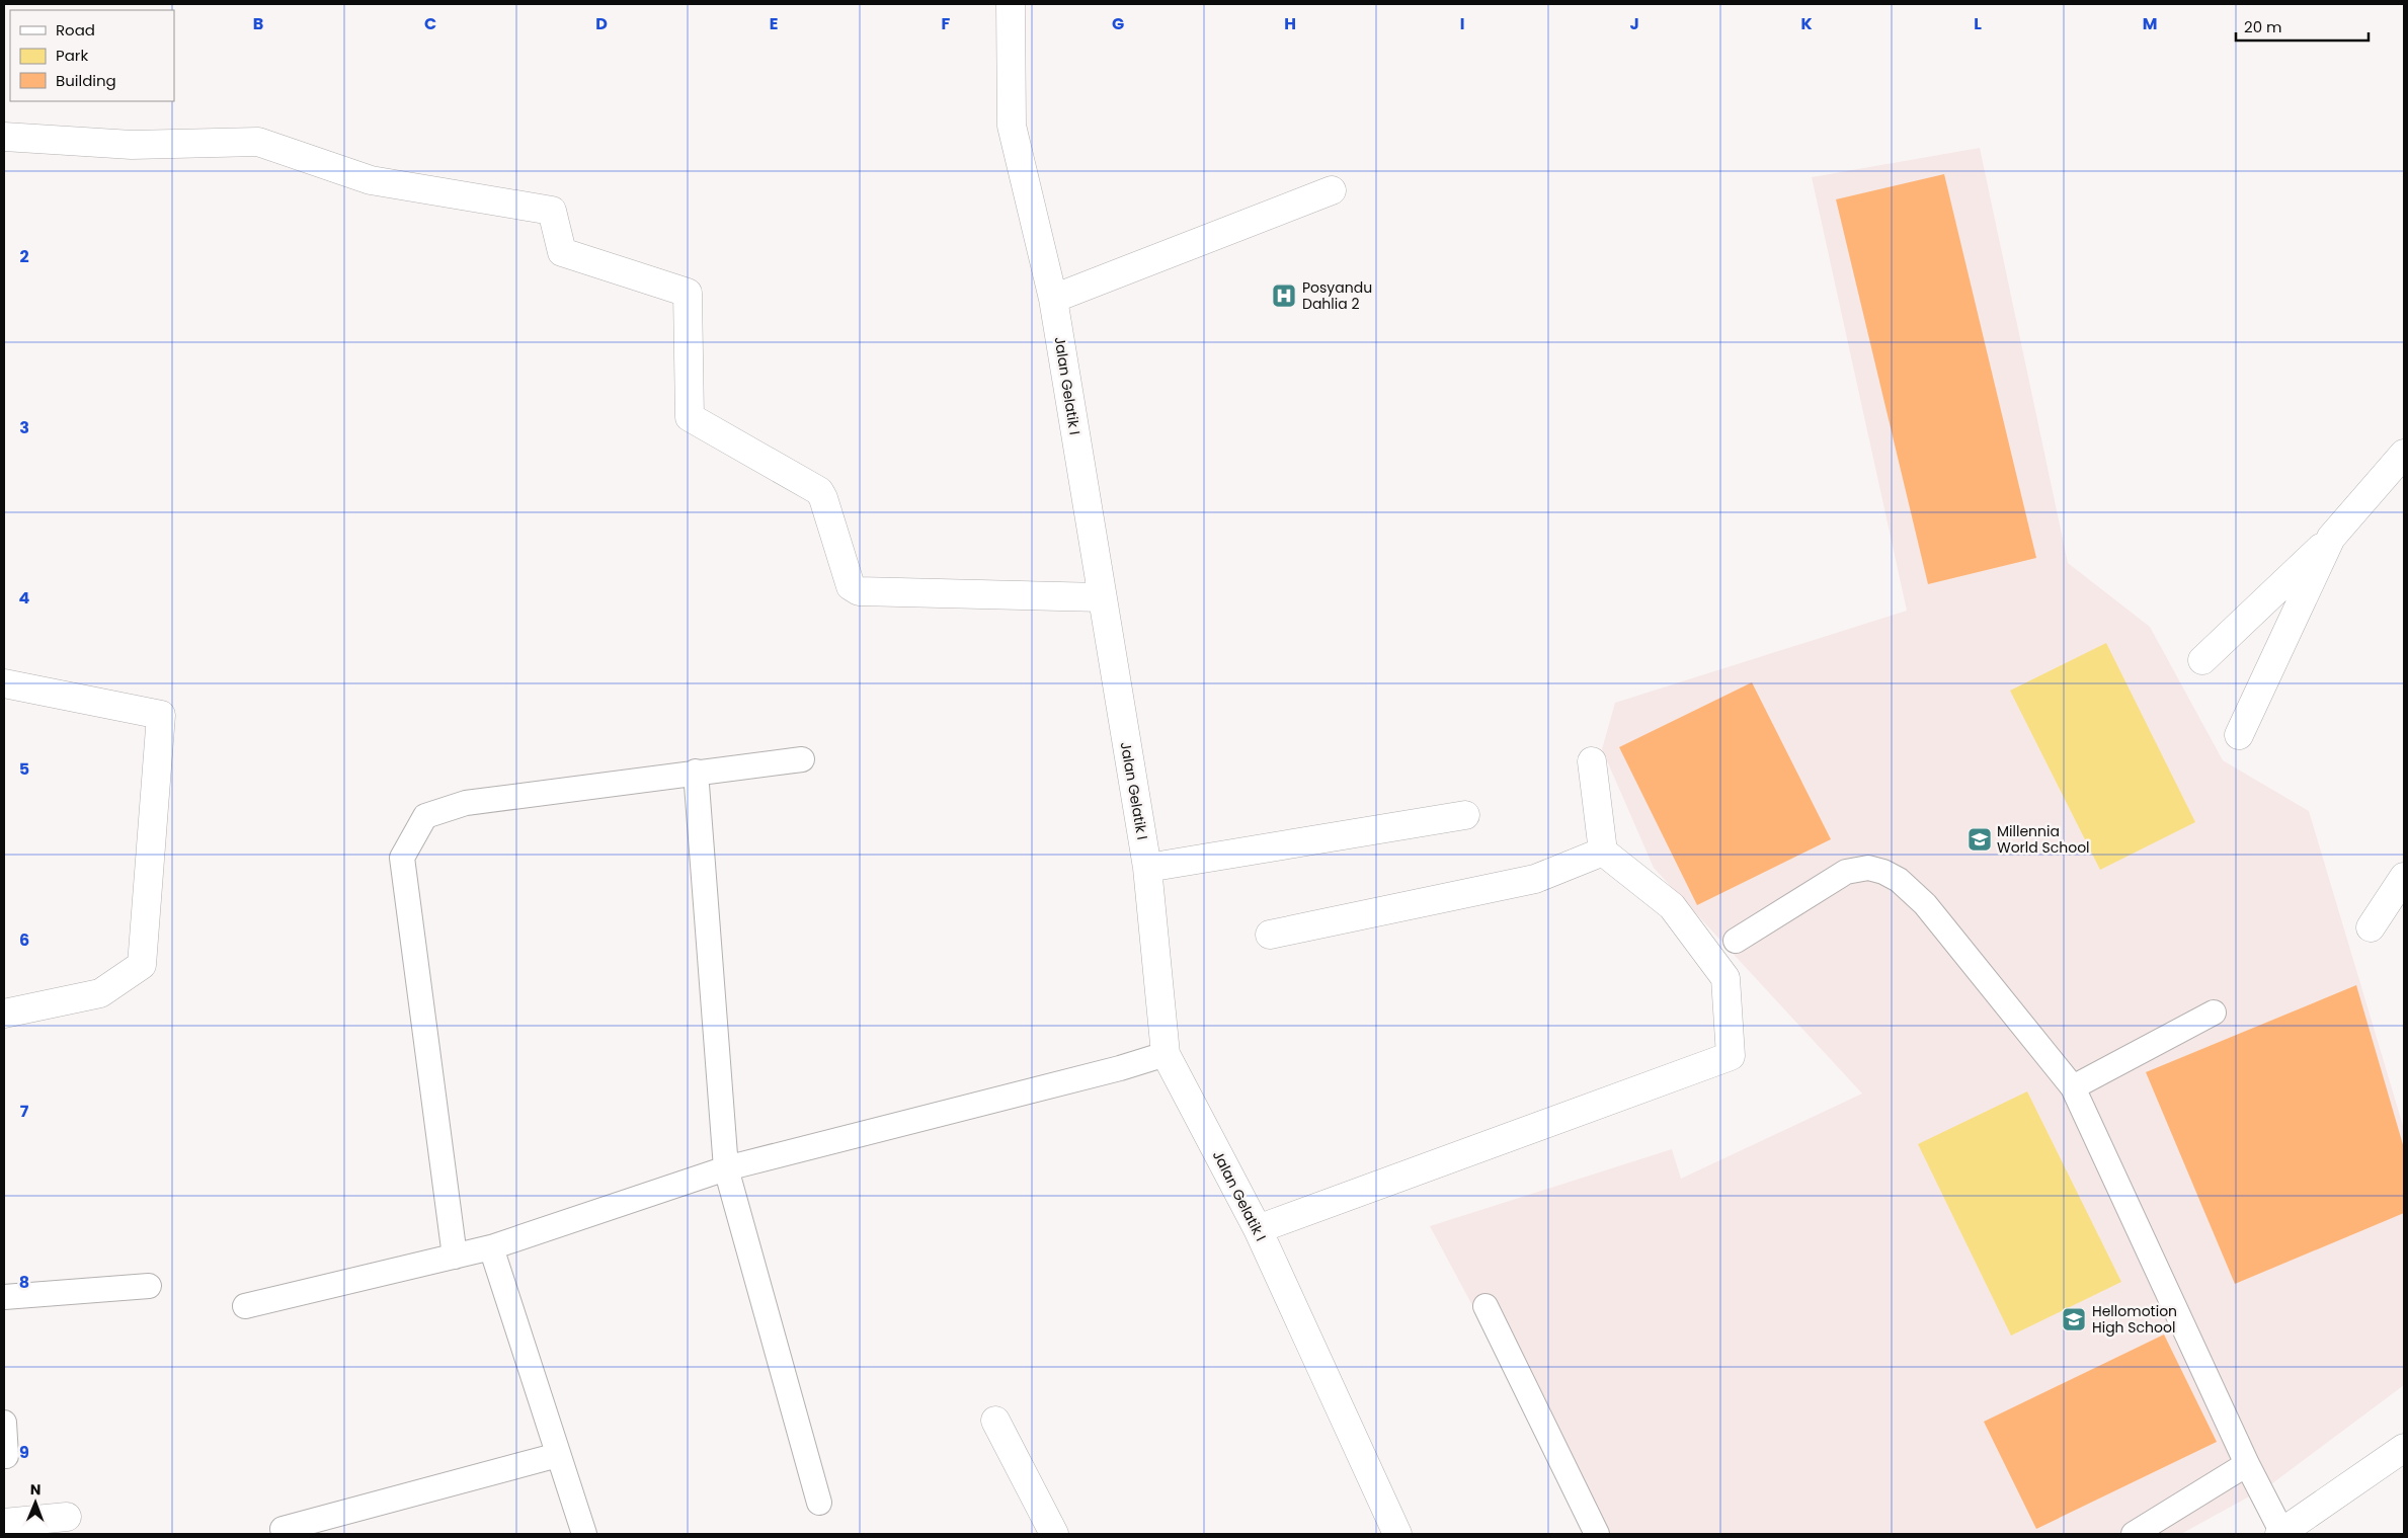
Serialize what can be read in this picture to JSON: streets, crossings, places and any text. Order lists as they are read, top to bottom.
{
  "streets": {
    "street": ["Jalan Gelatik I"]
  },
  "places": {
    "hospital": ["Posyandu Dahlia 2"],
    "school or university": ["Millennia World School", "Hellomotion High School"]
  },
  "legend": ["Road", "Park", "Building"],
  "scale_bar": "20 m",
  "north": "top",
  "grid": {
    "columns": [
      "B",
      "C",
      "D",
      "E",
      "F",
      "G",
      "H",
      "I",
      "J",
      "K",
      "L",
      "M"
    ],
    "rows": [
      "2",
      "3",
      "4",
      "5",
      "6",
      "7",
      "8",
      "9"
    ]
  }
}
